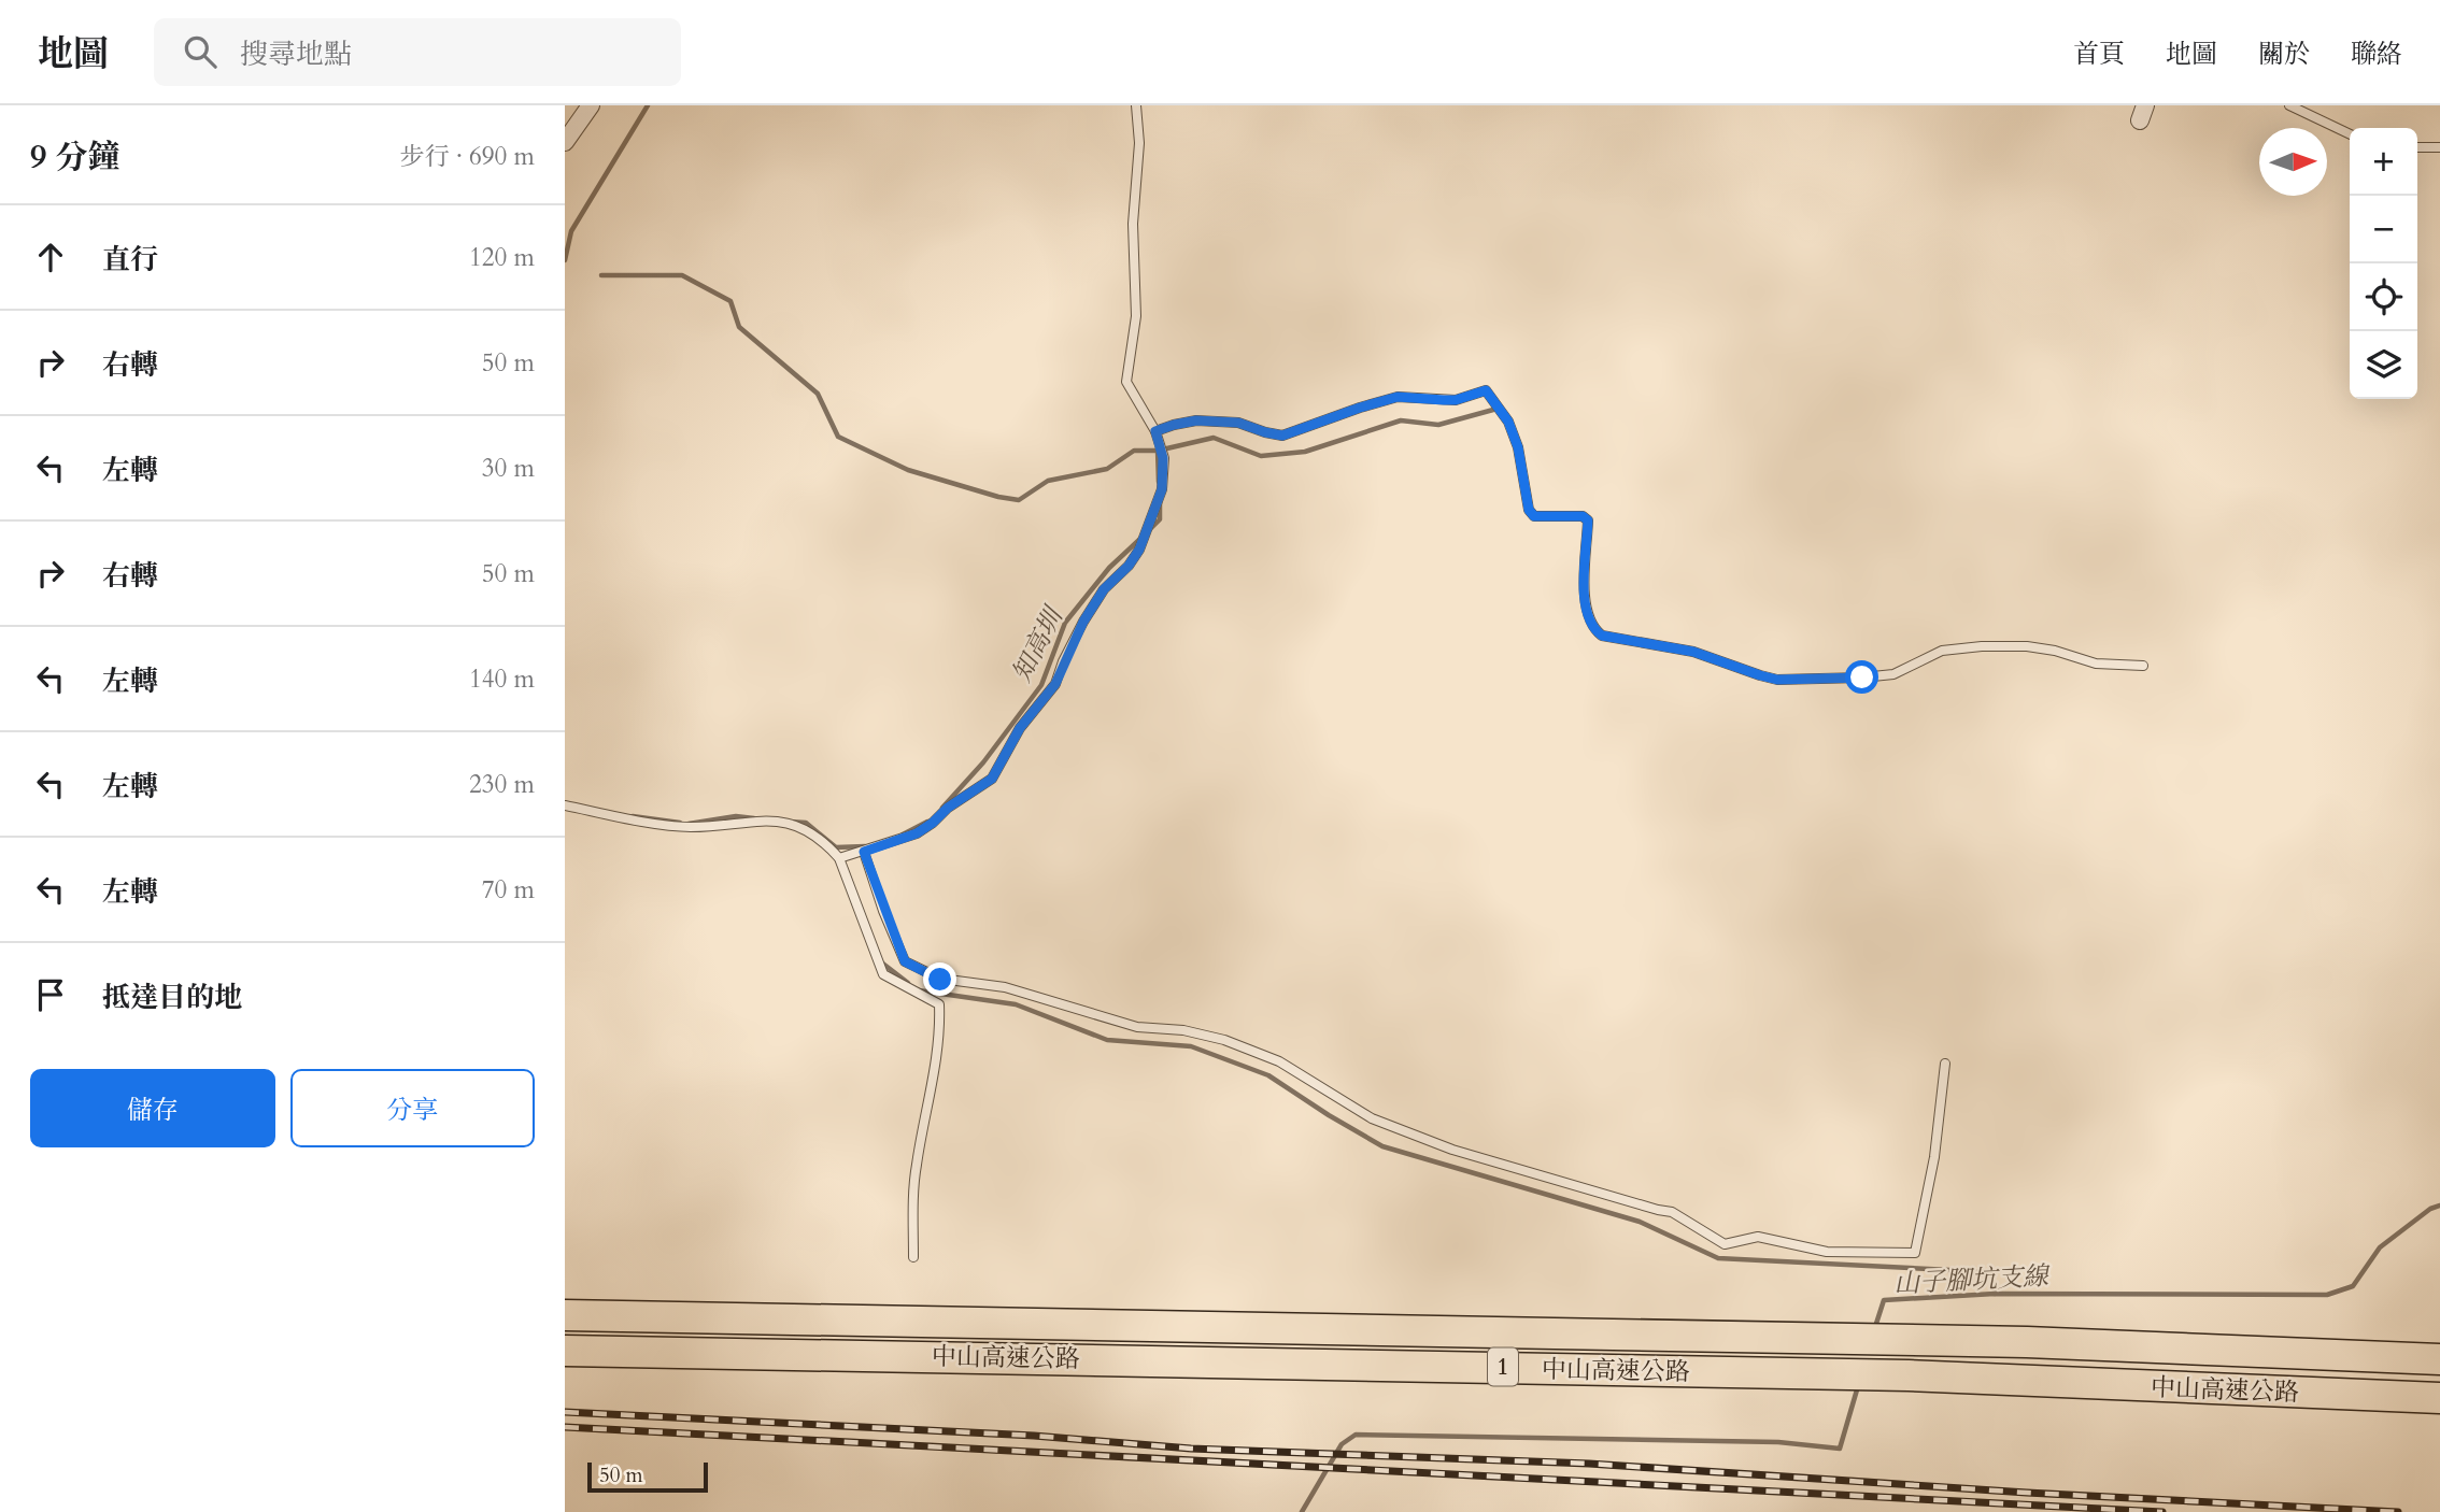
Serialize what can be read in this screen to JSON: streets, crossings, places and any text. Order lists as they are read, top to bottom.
{
  "streets": {
    "highway": ["中山高速公路", "1"]
  },
  "water": ["知高圳", "山子腳坑支線"],
  "scale_bar": "50 m",
  "north": "right",
  "page": {
    "header": "地圖",
    "search": "搜尋地點",
    "nav": [
      "首頁",
      "地圖",
      "關於",
      "聯絡"
    ],
    "heading": ["9 分鐘", "步行 · 690 m"],
    "map_buttons": ["+", "−"],
    "list": [
      ["直行", "120 m"],
      ["右轉", "50 m"],
      ["左轉", "30 m"],
      ["右轉", "50 m"],
      ["左轉", "140 m"],
      ["左轉", "230 m"],
      ["左轉", "70 m"],
      "抵達目的地"
    ],
    "buttons": ["儲存", "分享"],
    "scale": "50 m"
  }
}
